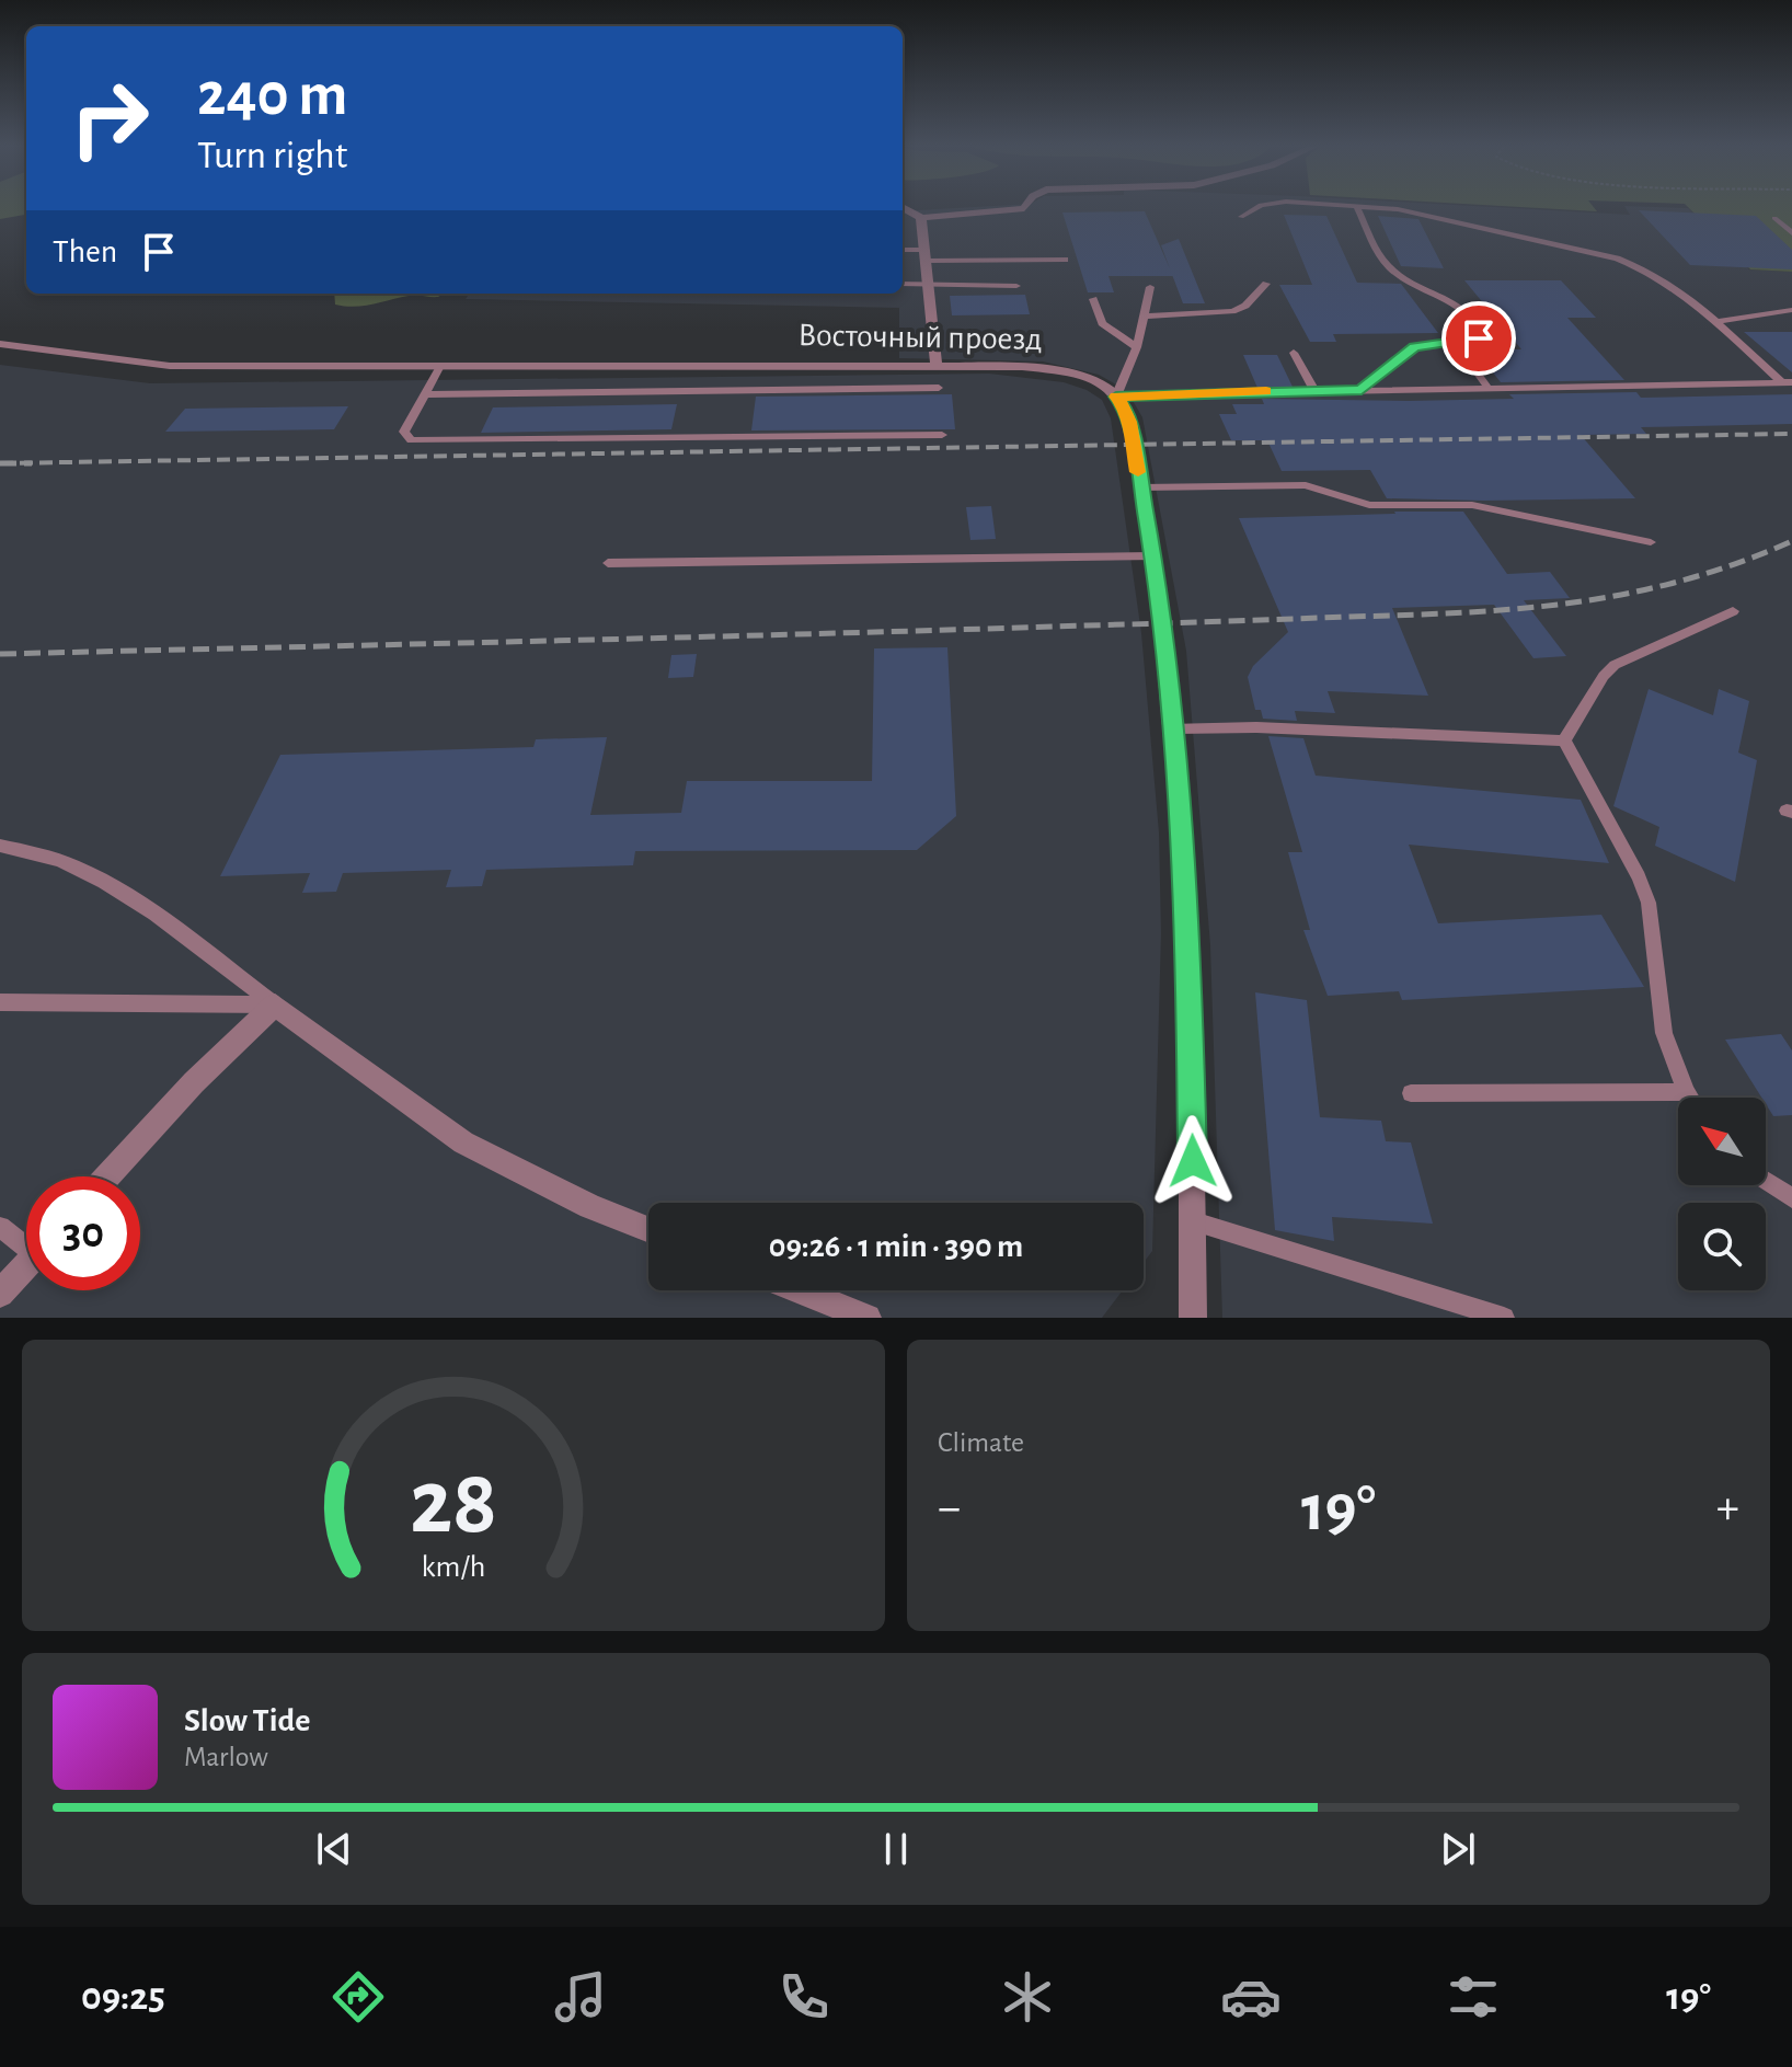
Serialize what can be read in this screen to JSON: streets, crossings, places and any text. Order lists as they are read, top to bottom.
{
  "streets": {
    "street": ["Восточный проезд"]
  },
  "north": "top left",
  "page": {
    "turn": ["240 m", "Turn right"],
    "then": "Then",
    "limit": "30",
    "trip": "09:26 · 1 min · 390 m",
    "tile": "Climate",
    "heat": ["−", "19°", "+"],
    "song": ["Slow Tide", "Marlow"],
    "tabs": ["09:25", "19°"],
    "gauge": ["28", "km/h"]
  }
}
